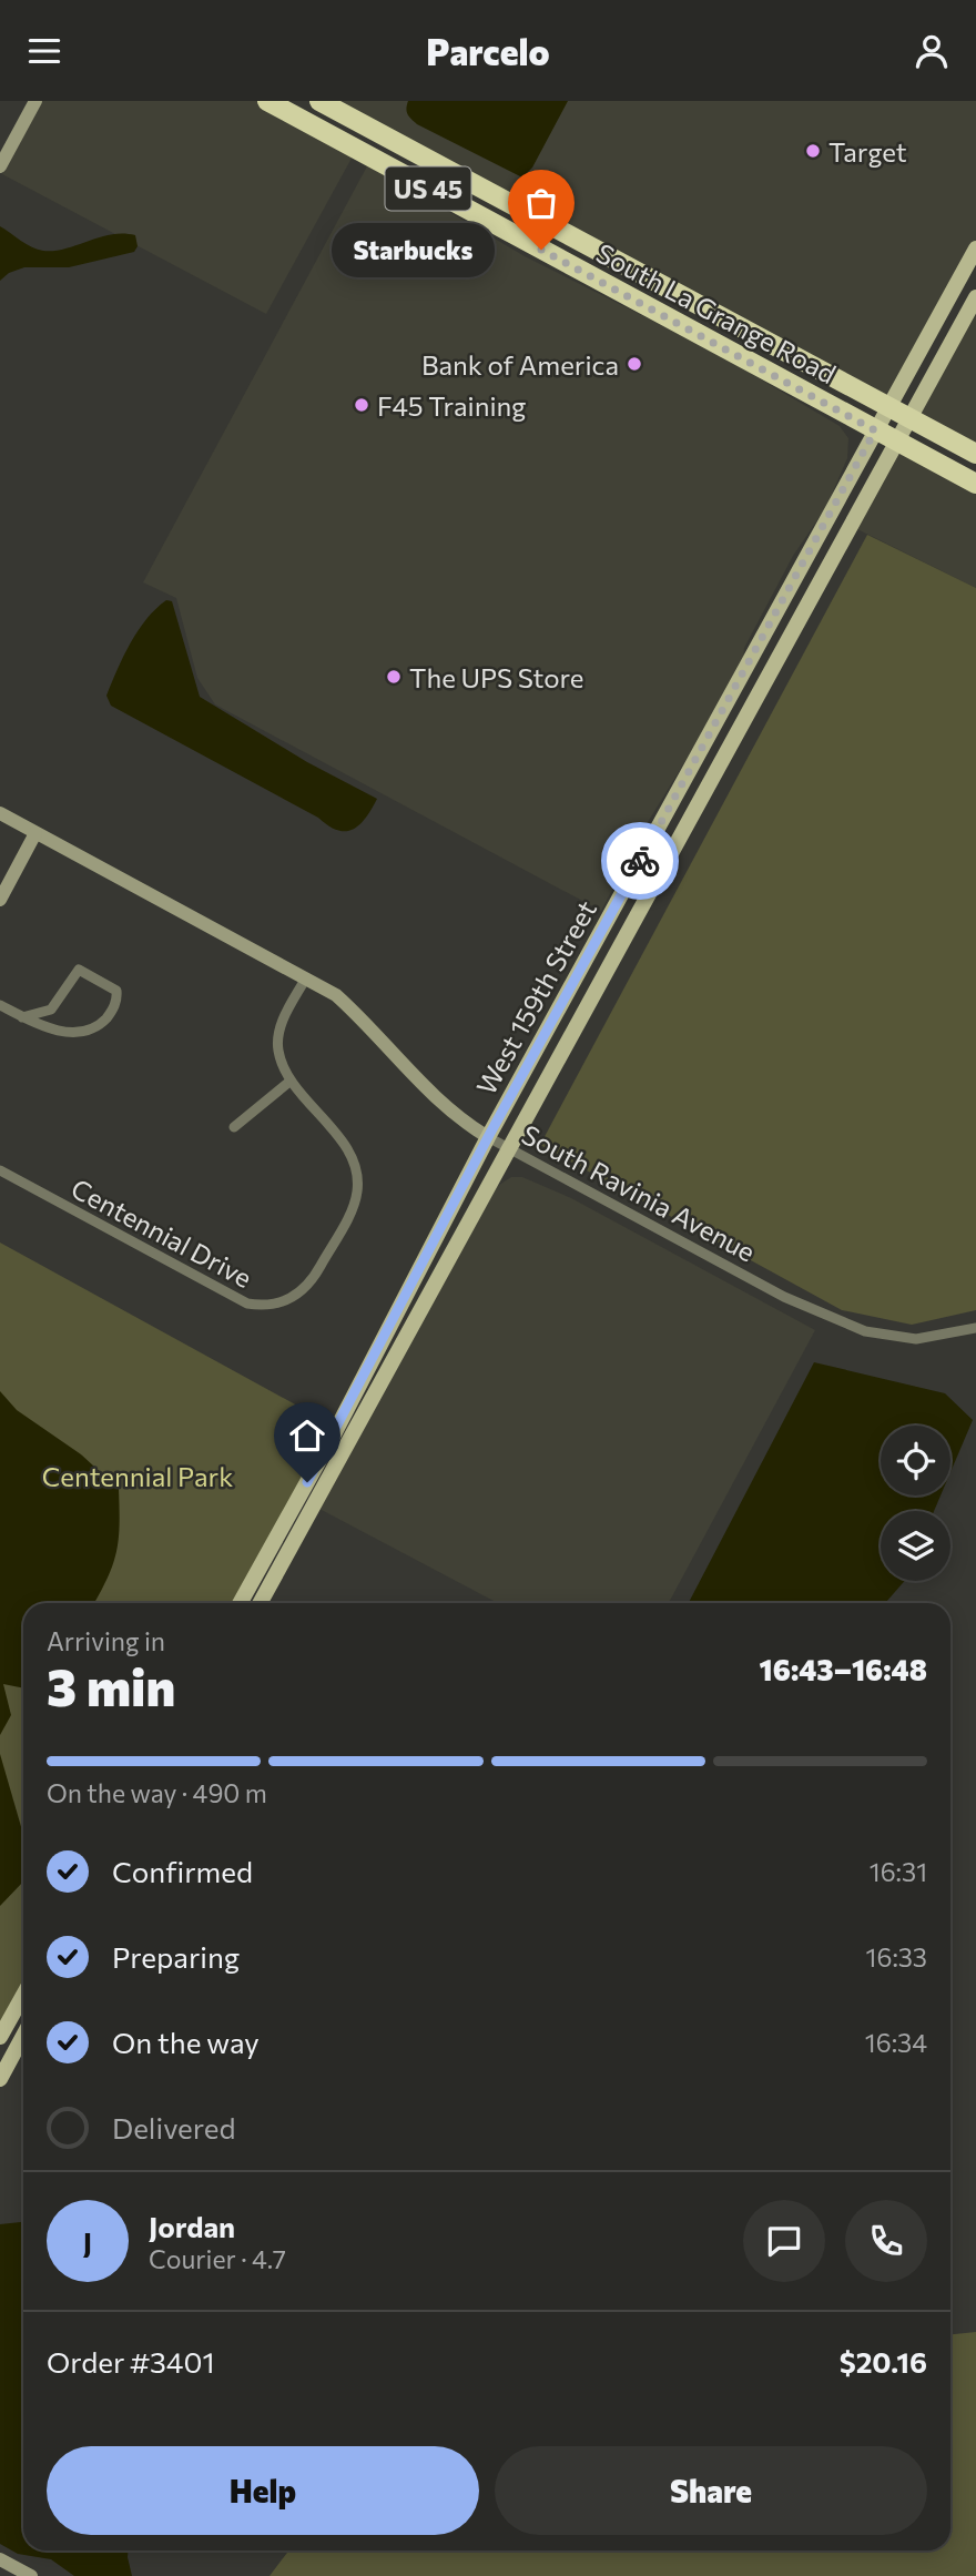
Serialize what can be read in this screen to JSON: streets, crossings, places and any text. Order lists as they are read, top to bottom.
{
  "streets": {
    "highway": ["US 45", "South La Grange Road"],
    "main road": ["West 159th Street"],
    "street": ["South Ravinia Avenue", "Centennial Drive"]
  },
  "crossings": [
    ["South La Grange Road", "West 159th Street"],
    ["West 159th Street", "South Ravinia Avenue"]
  ],
  "parks": ["Centennial Park"],
  "places": [
    "Target",
    "Starbucks",
    "Bank of America",
    "F45 Training",
    "The UPS Store"
  ],
  "page": {
    "header": "Parcelo",
    "bubble": "Starbucks",
    "heading": ["3 min", "Arriving in", "16:43–16:48"],
    "panel": [
      "Jordan",
      "Courier · 4.7",
      "Order #3401",
      "$20.16"
    ],
    "bar": "On the way · 490 m",
    "list": [
      ["Confirmed", "16:31"],
      ["Preparing", "16:33"],
      ["On the way", "16:34"],
      "Delivered"
    ],
    "round": "J",
    "buttons": ["Help", "Share"]
  }
}
